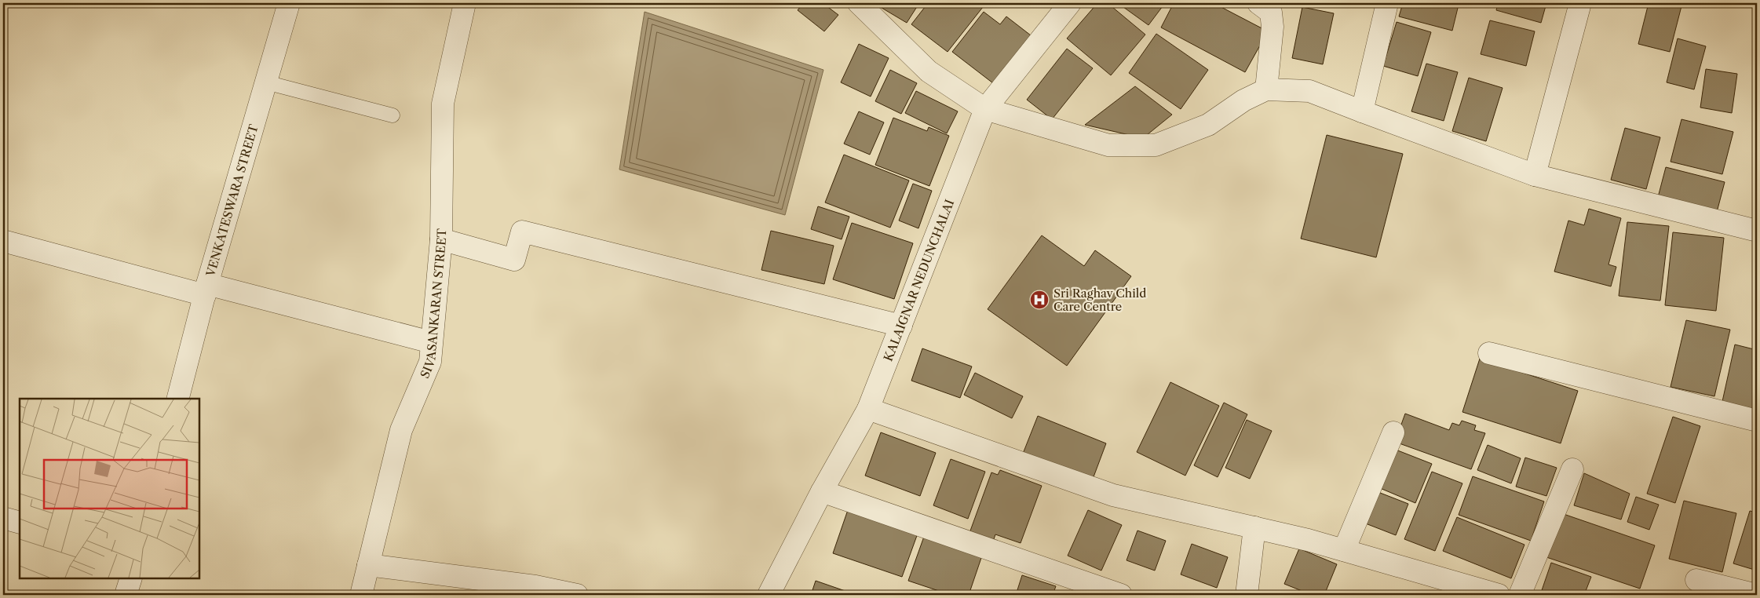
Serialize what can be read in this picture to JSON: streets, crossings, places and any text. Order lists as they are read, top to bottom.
{
  "streets": {
    "street": ["VENKATESWARA STREET", "KALAIGNAR NEDUNCHALAI", "SIVASANKARAN STREET"]
  },
  "places": {
    "hospital": ["Sri Raghav Child Care Centre"]
  }
}
